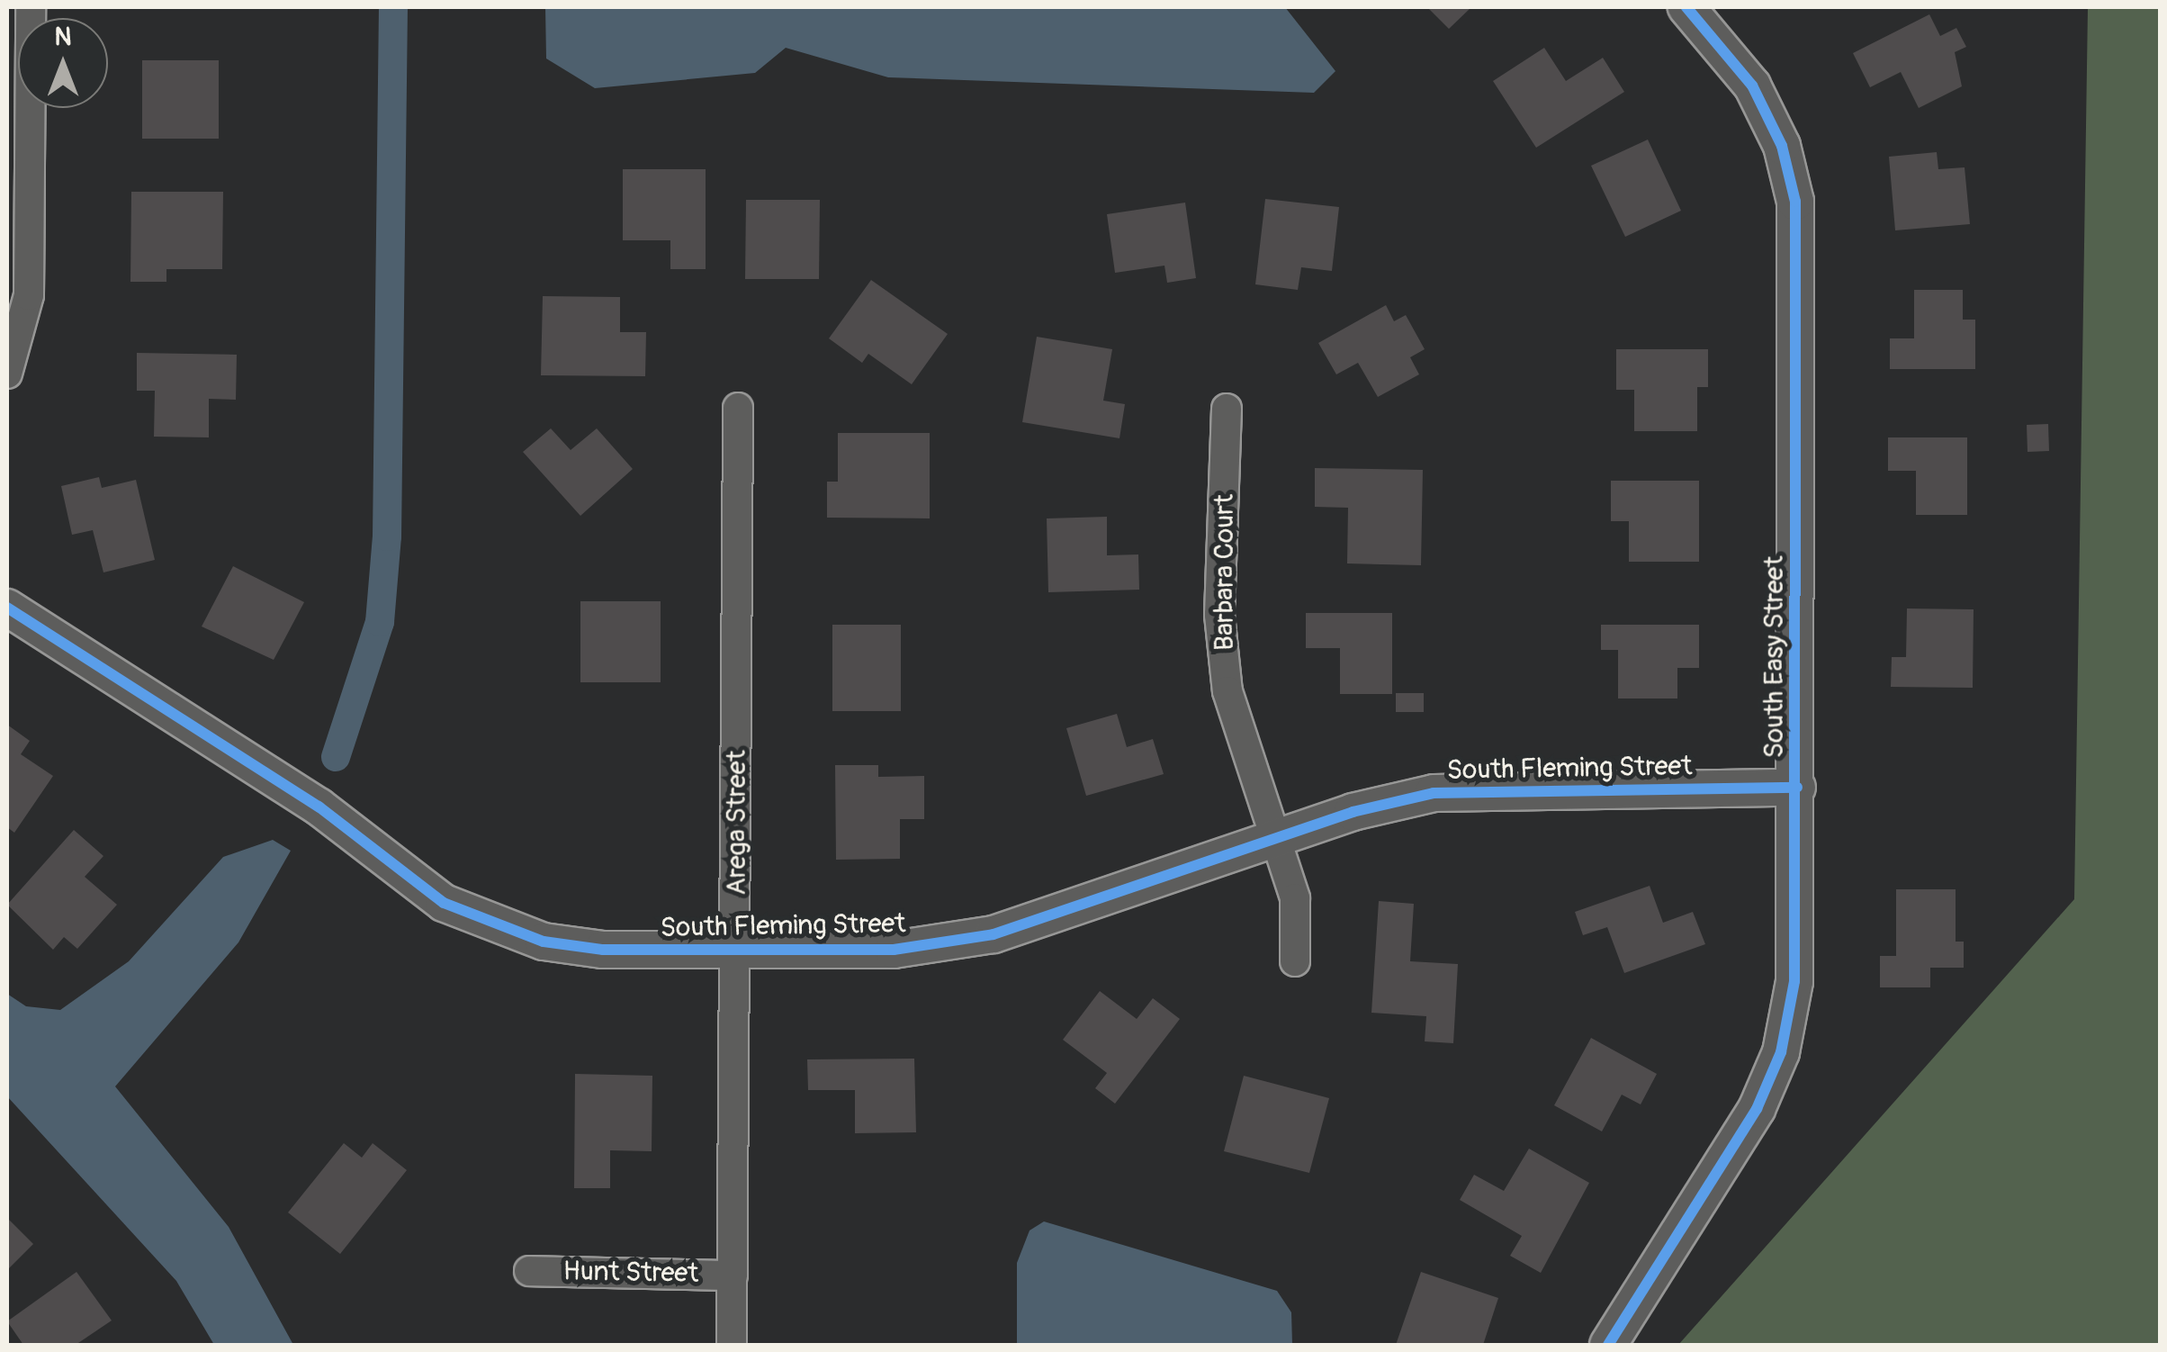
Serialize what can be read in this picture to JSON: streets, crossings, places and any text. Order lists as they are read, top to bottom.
{
  "streets": {
    "street": [
      "Barbara Court",
      "South Easy Street",
      "South Fleming Street",
      "Arega Street",
      "Hunt Street"
    ]
  },
  "crossings": [
    ["Barbara Court", "South Fleming Street"],
    ["South Easy Street", "South Fleming Street"],
    ["South Fleming Street", "Arega Street"],
    ["Arega Street", "Hunt Street"]
  ],
  "north": "top"
}
